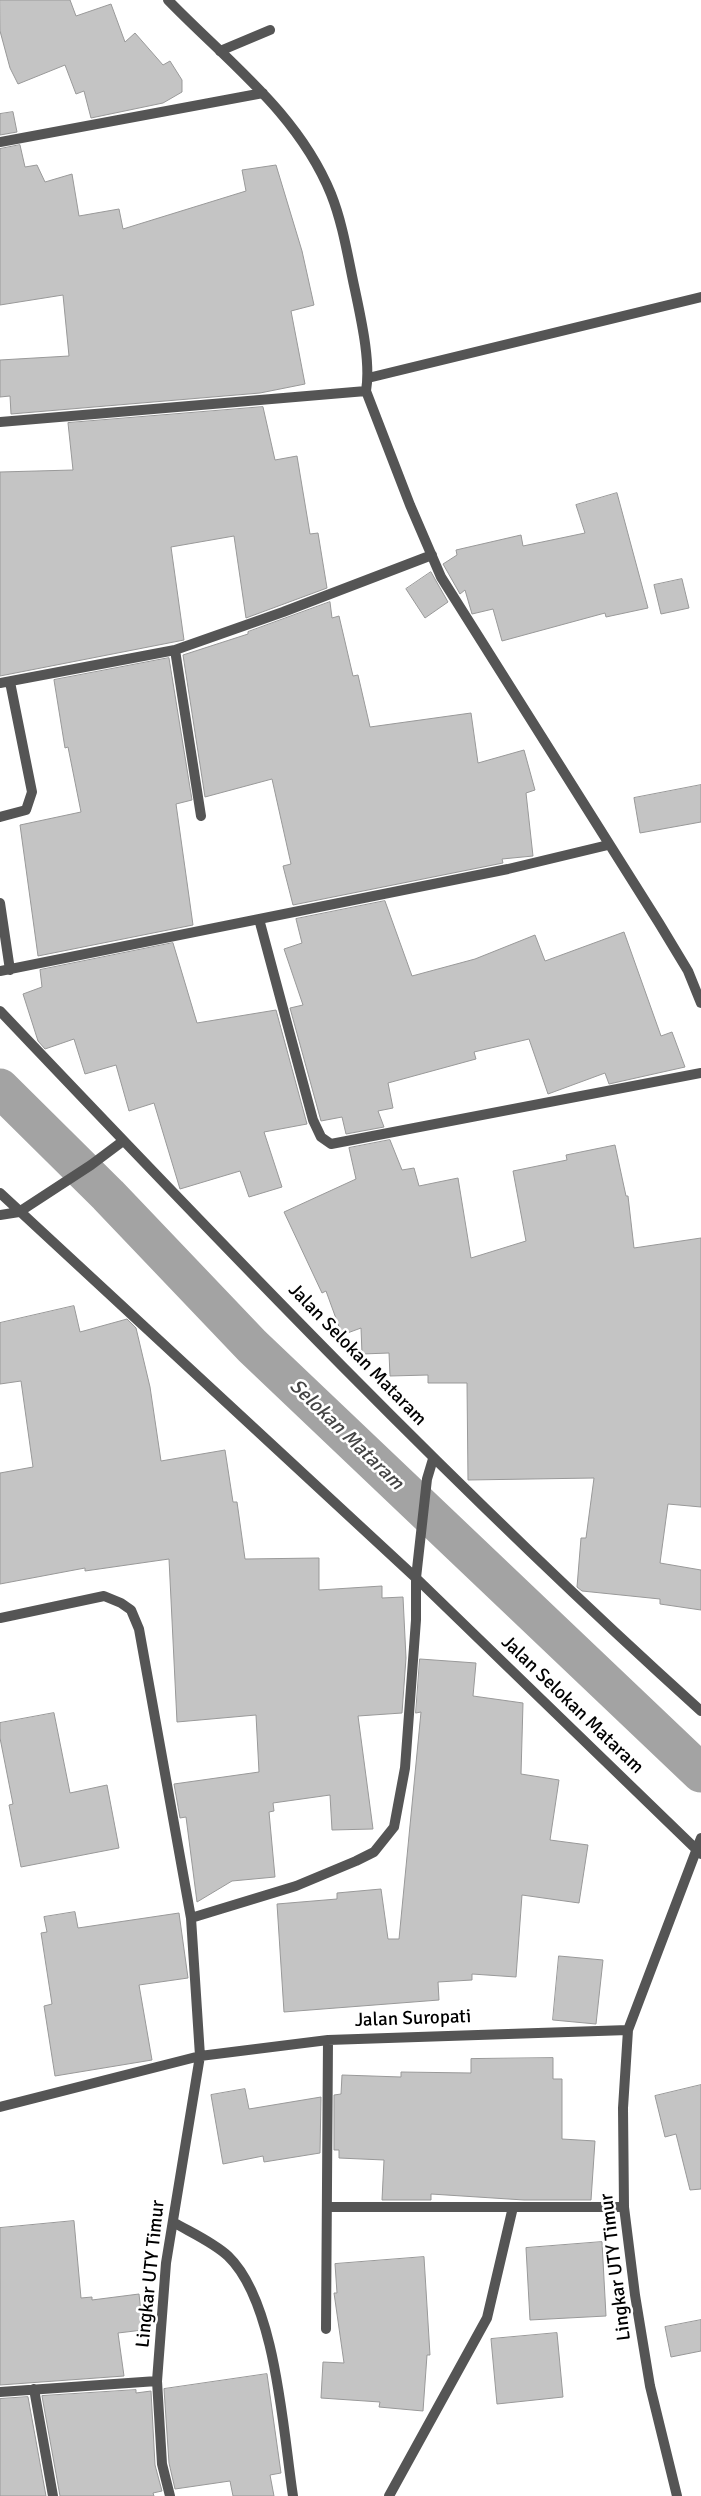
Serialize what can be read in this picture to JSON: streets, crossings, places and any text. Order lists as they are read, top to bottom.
{
  "streets": {
    "street": ["Jalan Selokan Mataram", "Jalan Suropati", "Lingkar UTY Timur"]
  },
  "crossings": [
    ["Jalan Selokan Mataram", "Lingkar UTY Timur"],
    ["Jalan Suropati", "Lingkar UTY Timur"]
  ],
  "water": ["Selokan Mataram"]
}
